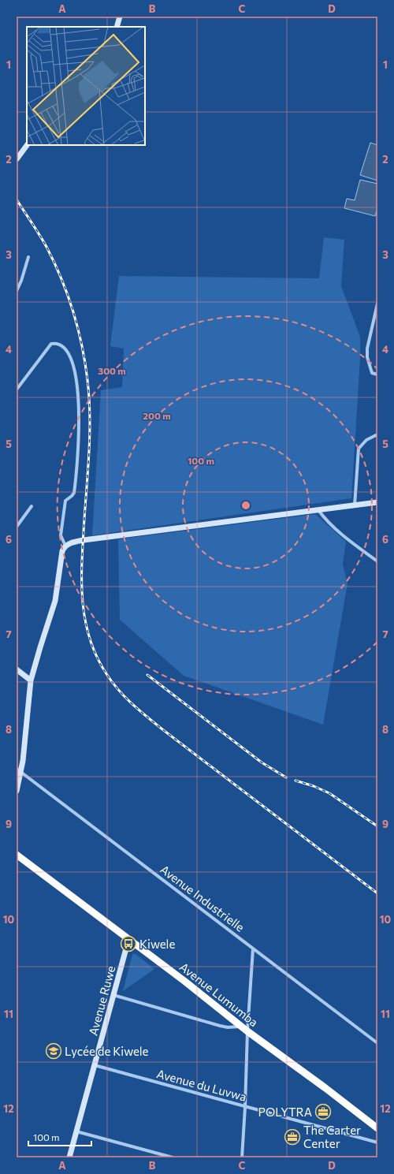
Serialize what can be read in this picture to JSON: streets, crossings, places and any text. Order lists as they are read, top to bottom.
{
  "streets": {
    "highway": ["Avenue Lumumba"],
    "street": ["Avenue Industrielle", "Avenue Ruwe", "Avenue du Luvwa"]
  },
  "crossings": [
    ["Avenue Lumumba", "Avenue Ruwe"],
    ["Avenue Ruwe", "Avenue du Luvwa"]
  ],
  "places": {
    "bus stop": ["Kiwele"],
    "school or university": ["Lycée de Kiwele"],
    "office": ["POLYTRA", "The Carter Center"]
  },
  "scale_bar": "100 m",
  "grid": {
    "columns": [
      "A",
      "B",
      "C",
      "D"
    ],
    "rows": [
      "1",
      "2",
      "3",
      "4",
      "5",
      "6",
      "7",
      "8",
      "9",
      "10",
      "11",
      "12"
    ]
  },
  "rings": ["300 m", "200 m", "100 m"]
}
